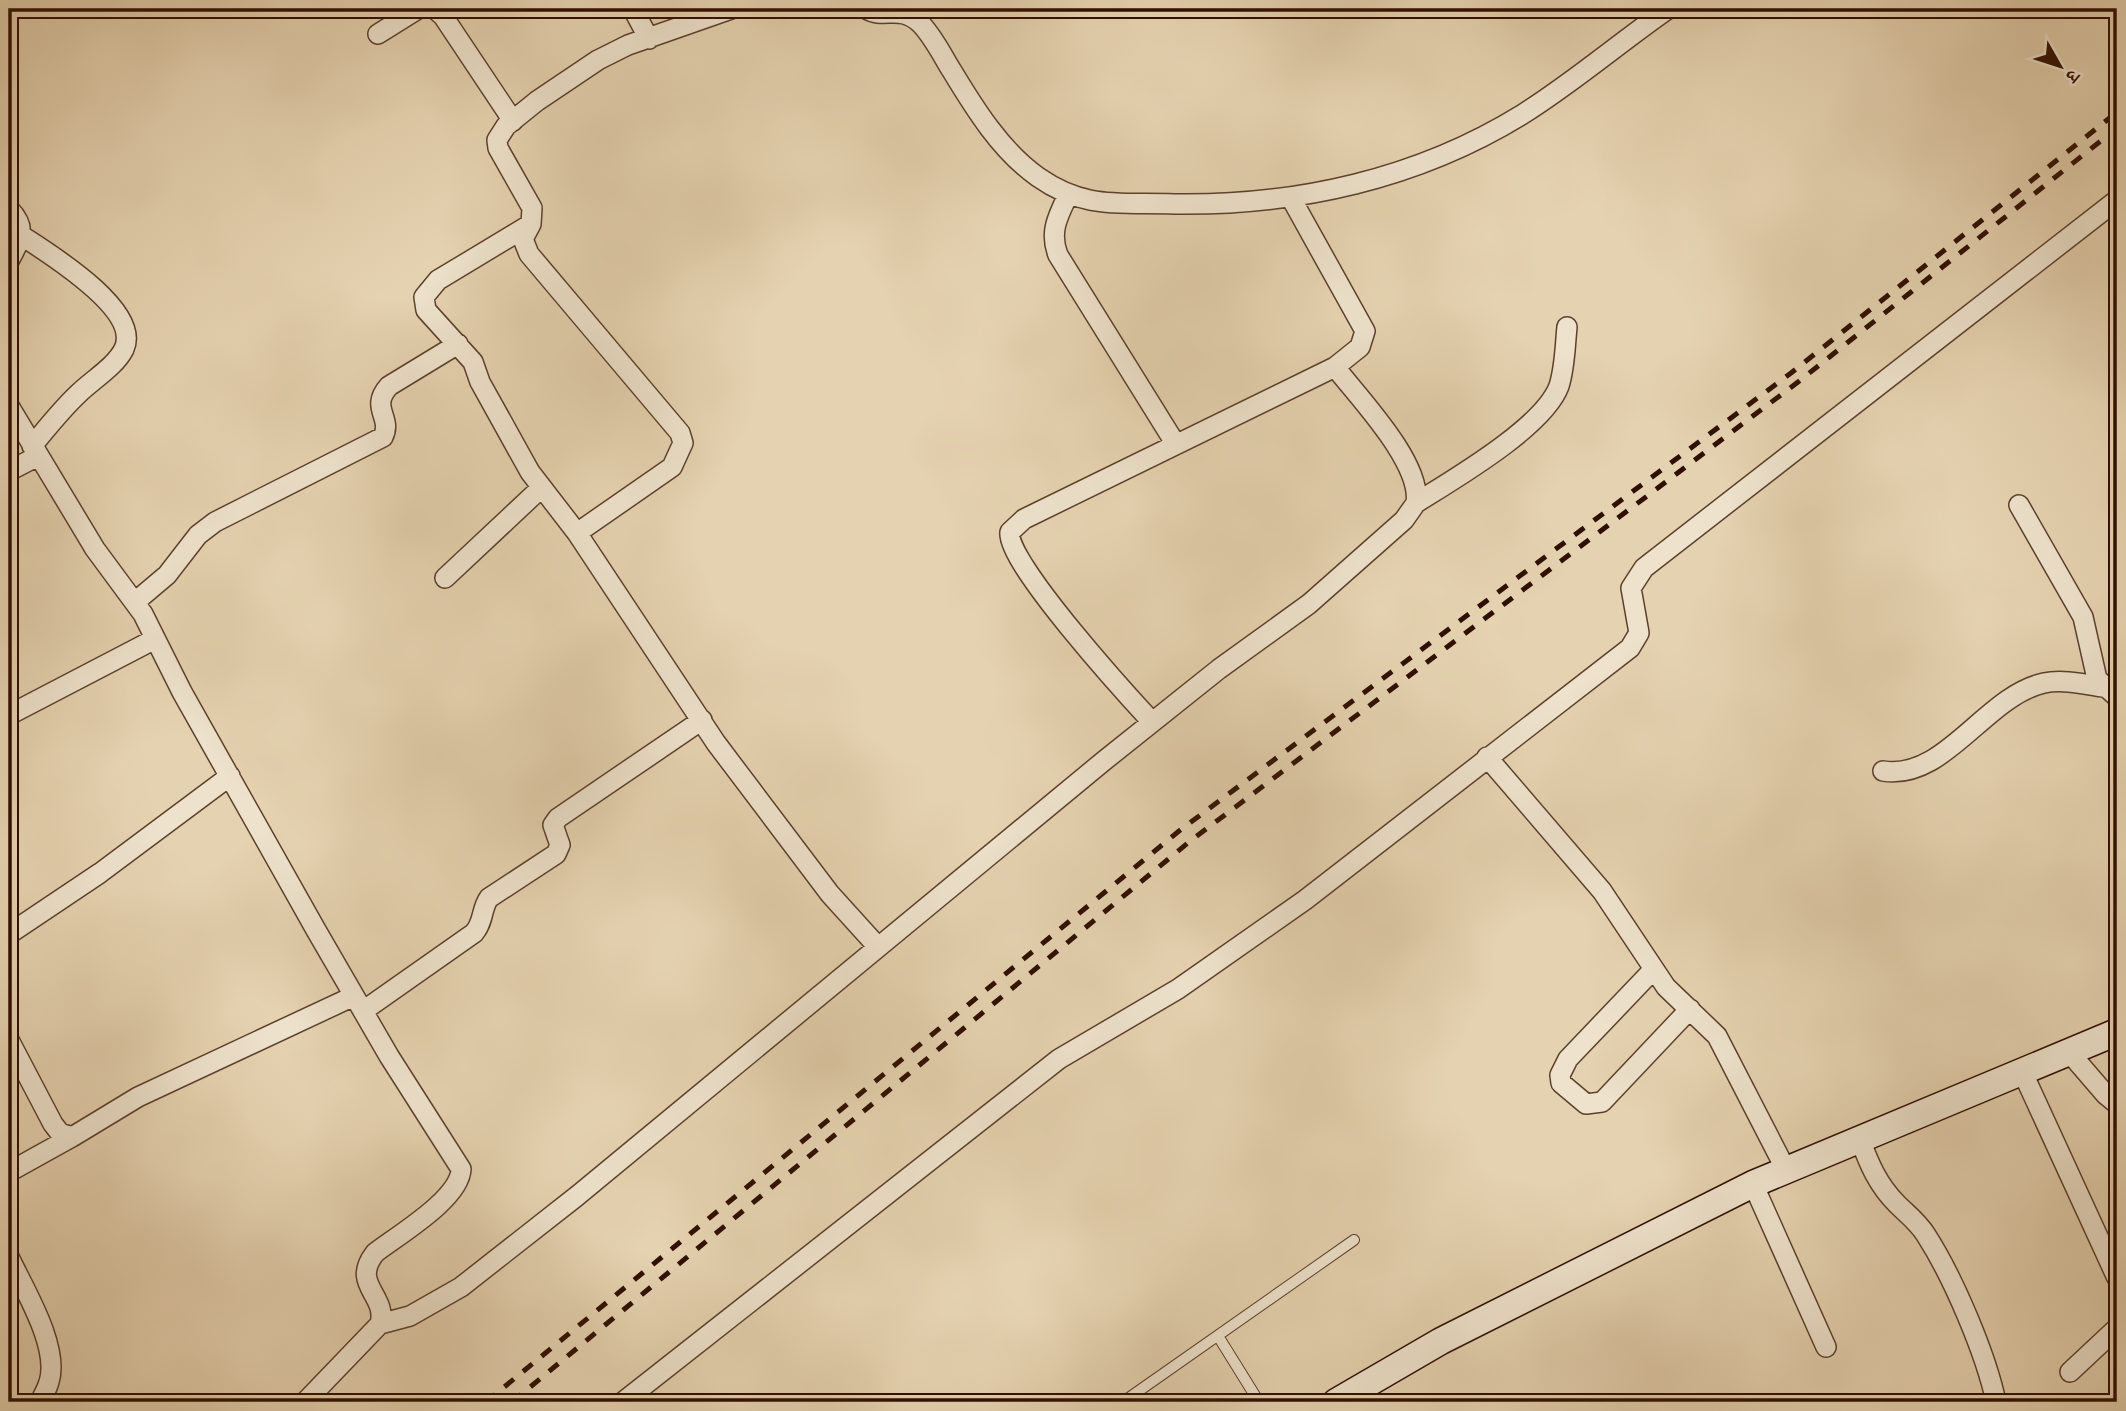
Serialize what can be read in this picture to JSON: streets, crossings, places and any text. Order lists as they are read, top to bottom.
{
  "north": "bottom right"
}
